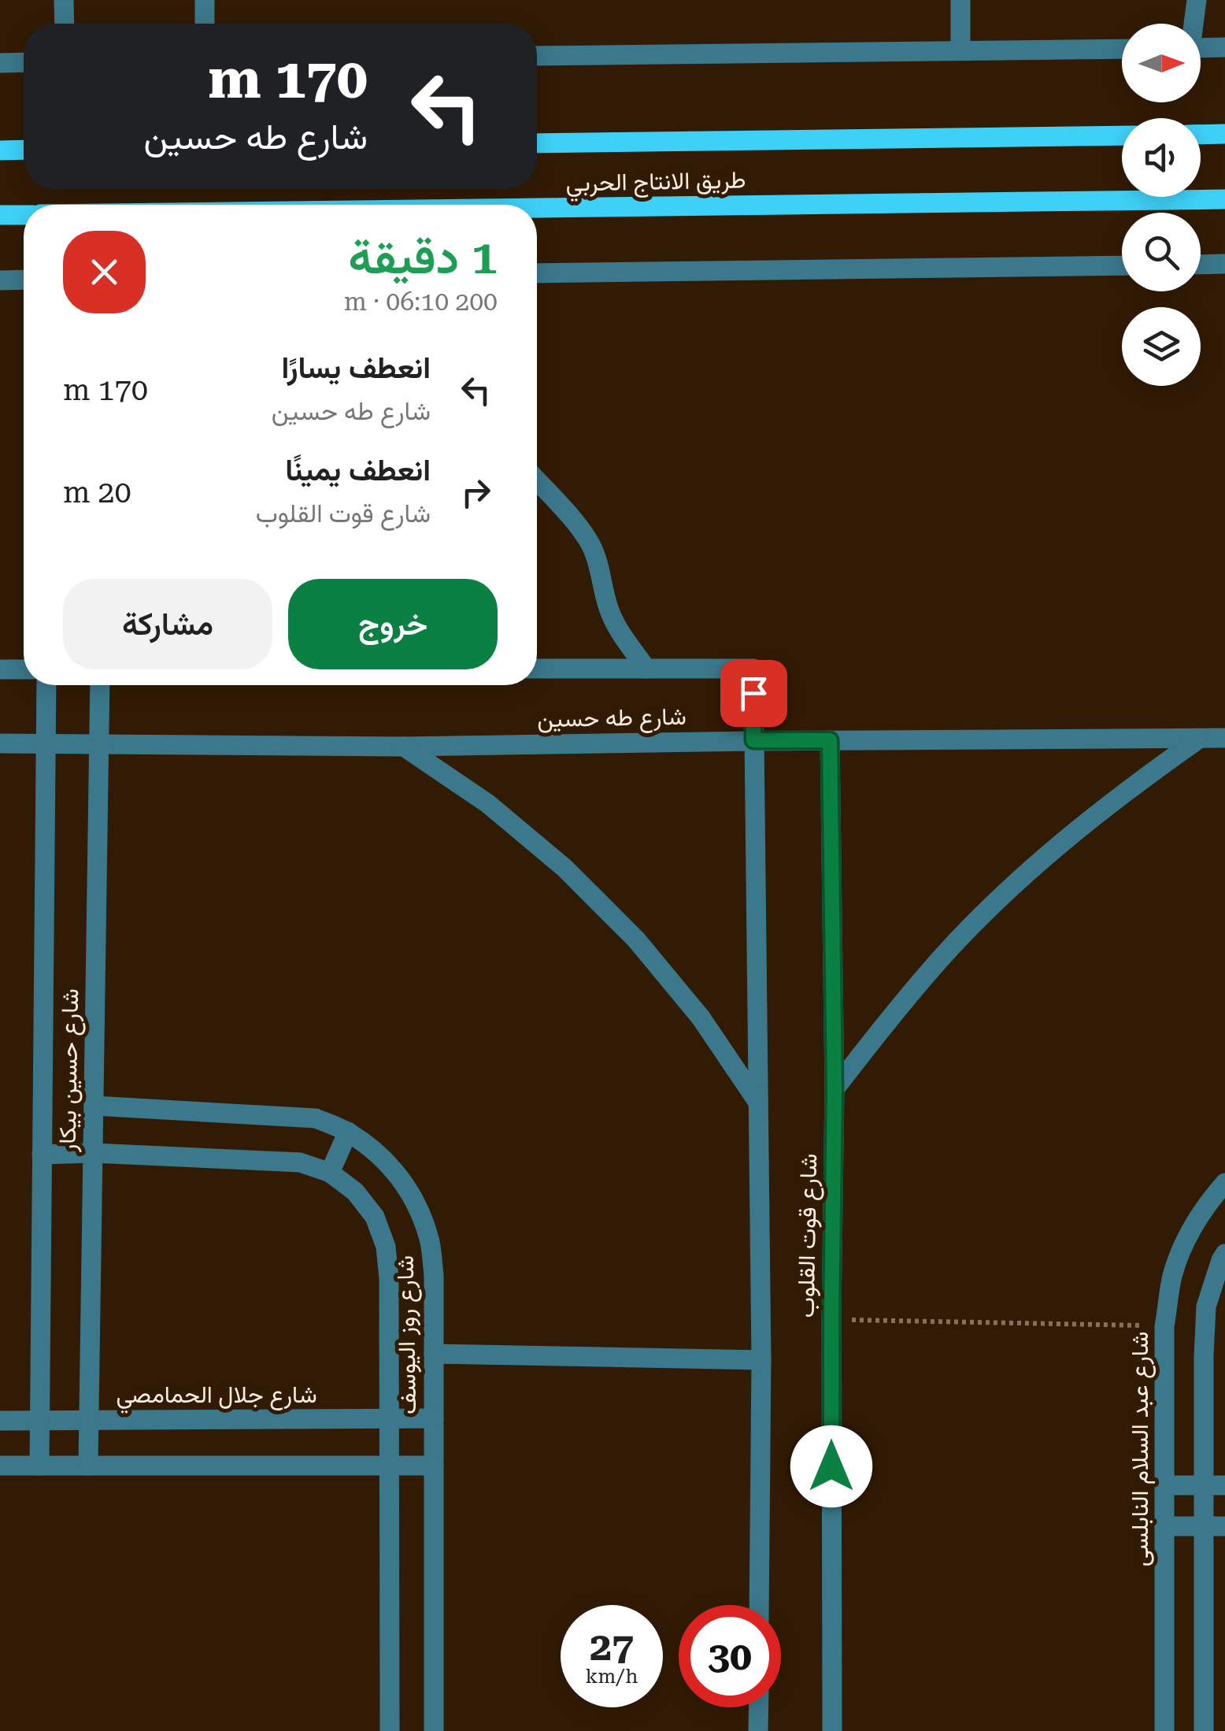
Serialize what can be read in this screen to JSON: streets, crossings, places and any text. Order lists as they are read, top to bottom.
{
  "streets": {
    "main road": ["طريق الانتاج الحربي"],
    "street": [
      "شارع طه حسين",
      "شارع حسين بيكار",
      "شارع قوت القلوب",
      "شارع روز اليوسف",
      "شارع جلال الحمامصي",
      "شارع عبد السلام النابلسى"
    ]
  },
  "crossings": [
    ["شارع طه حسين", "شارع حسين بيكار"],
    ["شارع طه حسين", "شارع قوت القلوب"],
    ["شارع حسين بيكار", "شارع روز اليوسف"],
    ["شارع حسين بيكار", "شارع جلال الحمامصي"],
    ["شارع روز اليوسف", "شارع جلال الحمامصي"]
  ],
  "north": "right",
  "page": {
    "turn": ["170 m", "شارع طه حسين"],
    "heading": ["1 دقيقة", "200 m · 06:10"],
    "list": [
      {
        "name": "انعطف يسارًا",
        "note": "شارع طه حسين",
        "value": "170 m"
      },
      {
        "name": "انعطف يمينًا",
        "note": "شارع قوت القلوب",
        "value": "20 m"
      }
    ],
    "buttons": ["خروج", "مشاركة"],
    "speed": "27 km/h",
    "limit": "30"
  }
}
